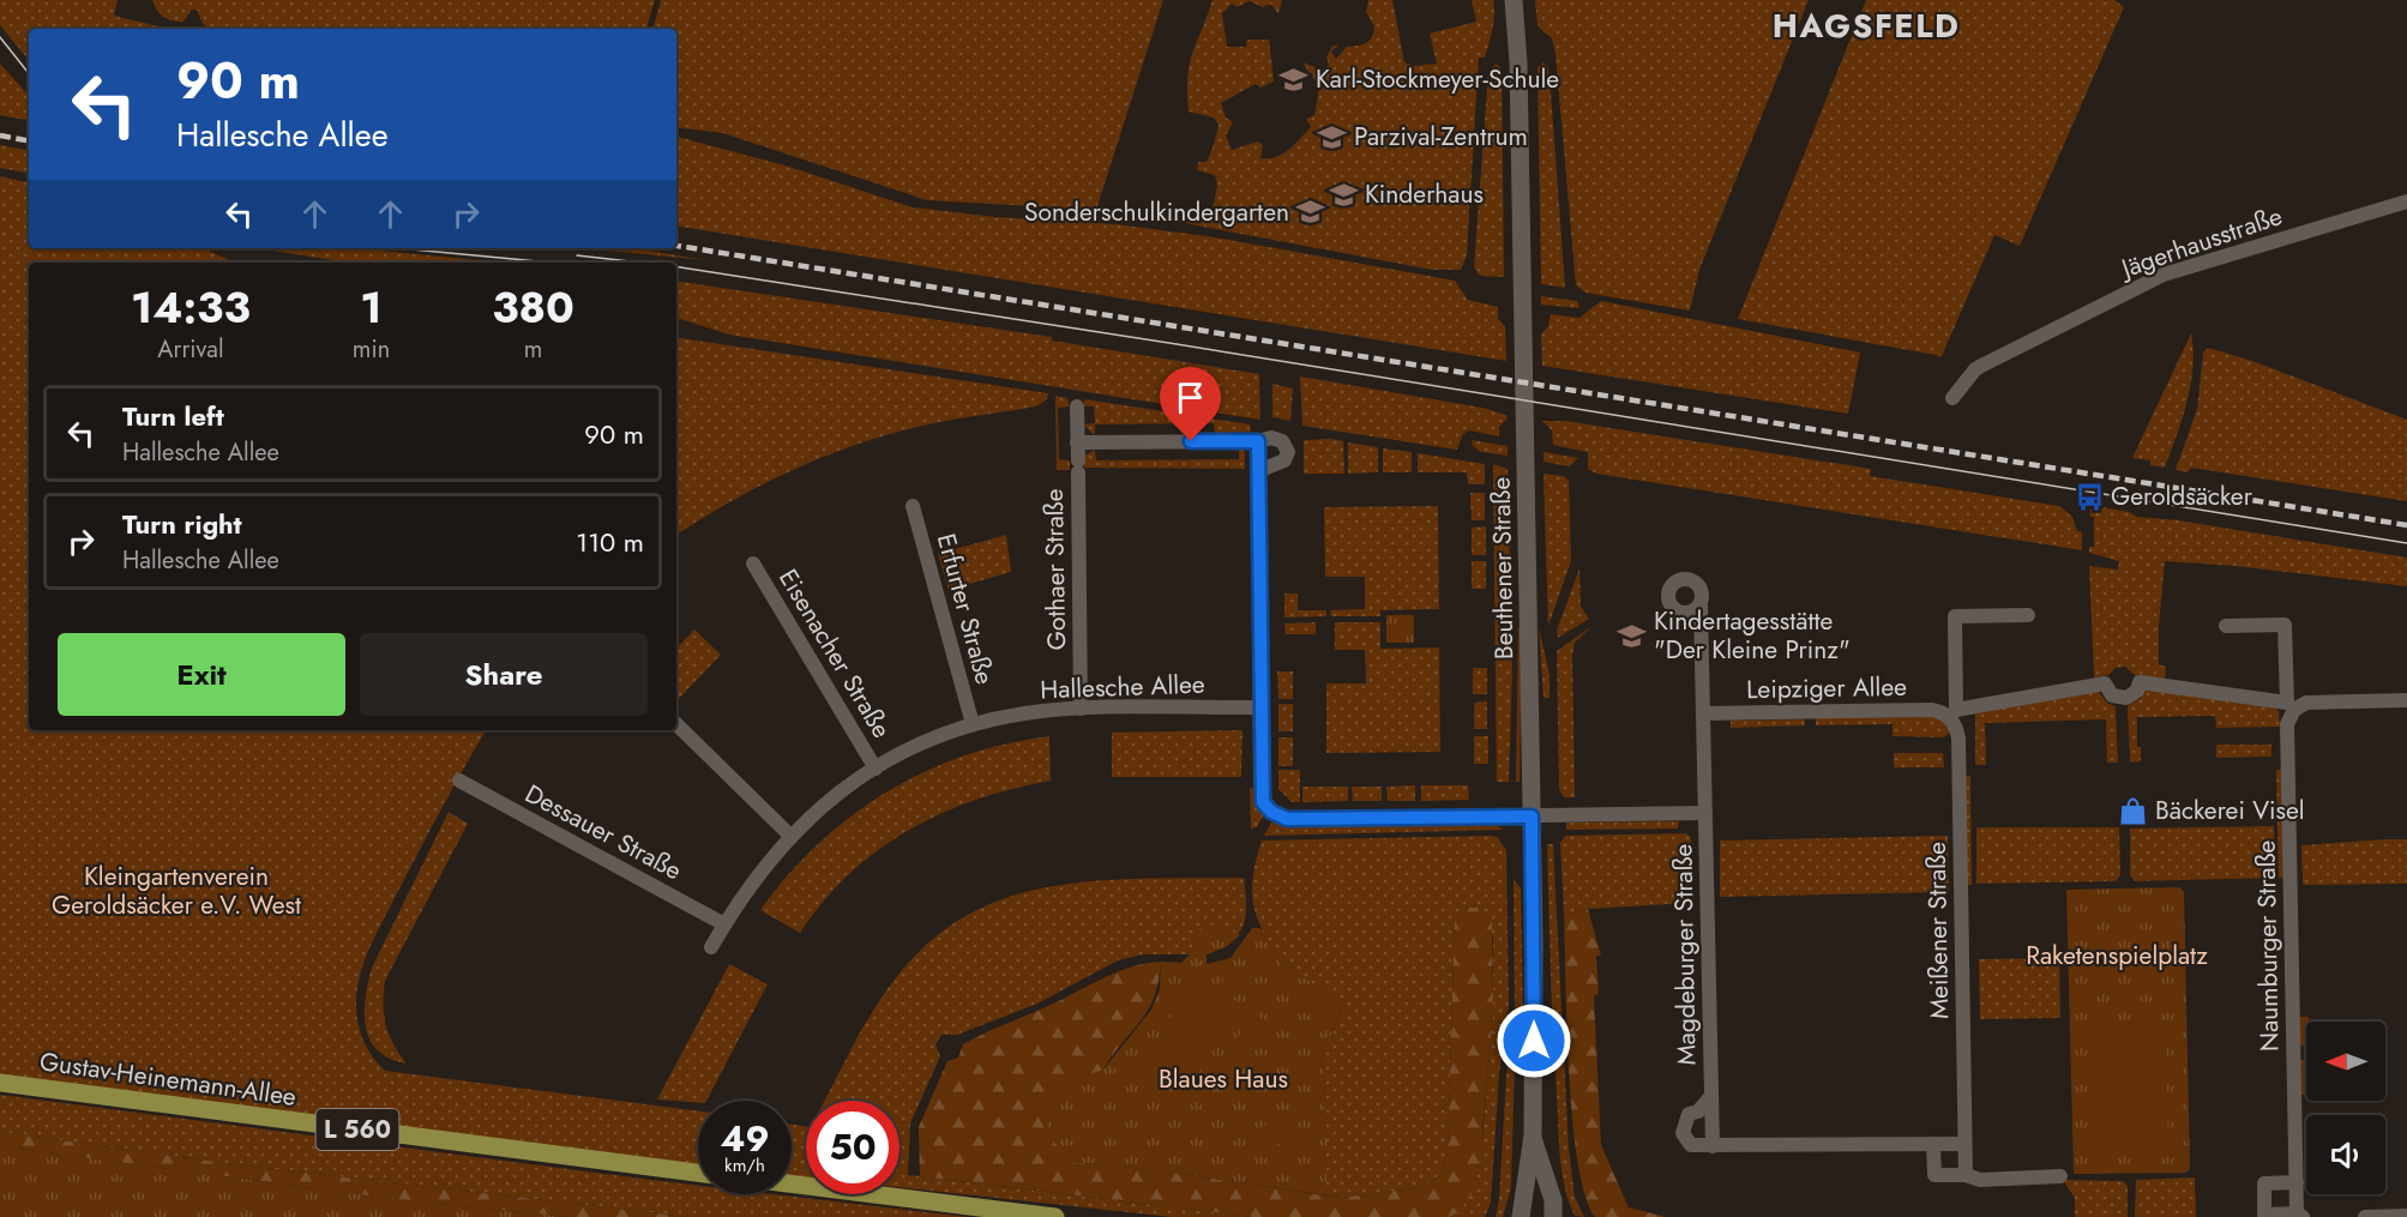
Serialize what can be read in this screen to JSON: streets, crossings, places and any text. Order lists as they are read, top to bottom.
{
  "streets": {
    "main road": ["Beuthener Straße", "Gustav-Heinemann-Allee", "L 560"],
    "street": [
      "Jägerhausstraße",
      "Gothaer Straße",
      "Erfurter Straße",
      "Eisenacher Straße",
      "Hallesche Allee",
      "Leipziger Allee",
      "Dessauer Straße",
      "Meißener Straße",
      "Naumburger Straße",
      "Magdeburger Straße"
    ]
  },
  "crossings": [
    ["Beuthener Straße", "Magdeburger Straße"],
    ["Gothaer Straße", "Hallesche Allee"],
    ["Erfurter Straße", "Hallesche Allee"],
    ["Eisenacher Straße", "Hallesche Allee"],
    ["Hallesche Allee", "Dessauer Straße"],
    ["Leipziger Allee", "Meißener Straße"],
    ["Leipziger Allee", "Naumburger Straße"],
    ["Leipziger Allee", "Magdeburger Straße"]
  ],
  "districts": ["HAGSFELD"],
  "parks": ["Kleingartenverein Geroldsäcker e.V. West", "Raketenspielplatz", "Blaues Haus"],
  "places": {
    "school or university": [
      "Karl-Stockmeyer-Schule",
      "Parzival-Zentrum",
      "Kinderhaus",
      "Sonderschulkindergarten",
      "Kindertagesstätte \"Der Kleine Prinz\""
    ],
    "bus stop": ["Geroldsäcker"],
    "shop": ["Bäckerei Visel"]
  },
  "north": "left",
  "page": {
    "turn": ["90 m", "Hallesche Allee"],
    "eta": [
      "14:33",
      "Arrival",
      "1",
      "min",
      "380",
      "m"
    ],
    "list": [
      {
        "name": "Turn left",
        "note": "Hallesche Allee",
        "value": "90 m"
      },
      {
        "name": "Turn right",
        "note": "Hallesche Allee",
        "value": "110 m"
      }
    ],
    "buttons": ["Exit", "Share"],
    "speed": "49 km/h",
    "limit": "50"
  }
}
